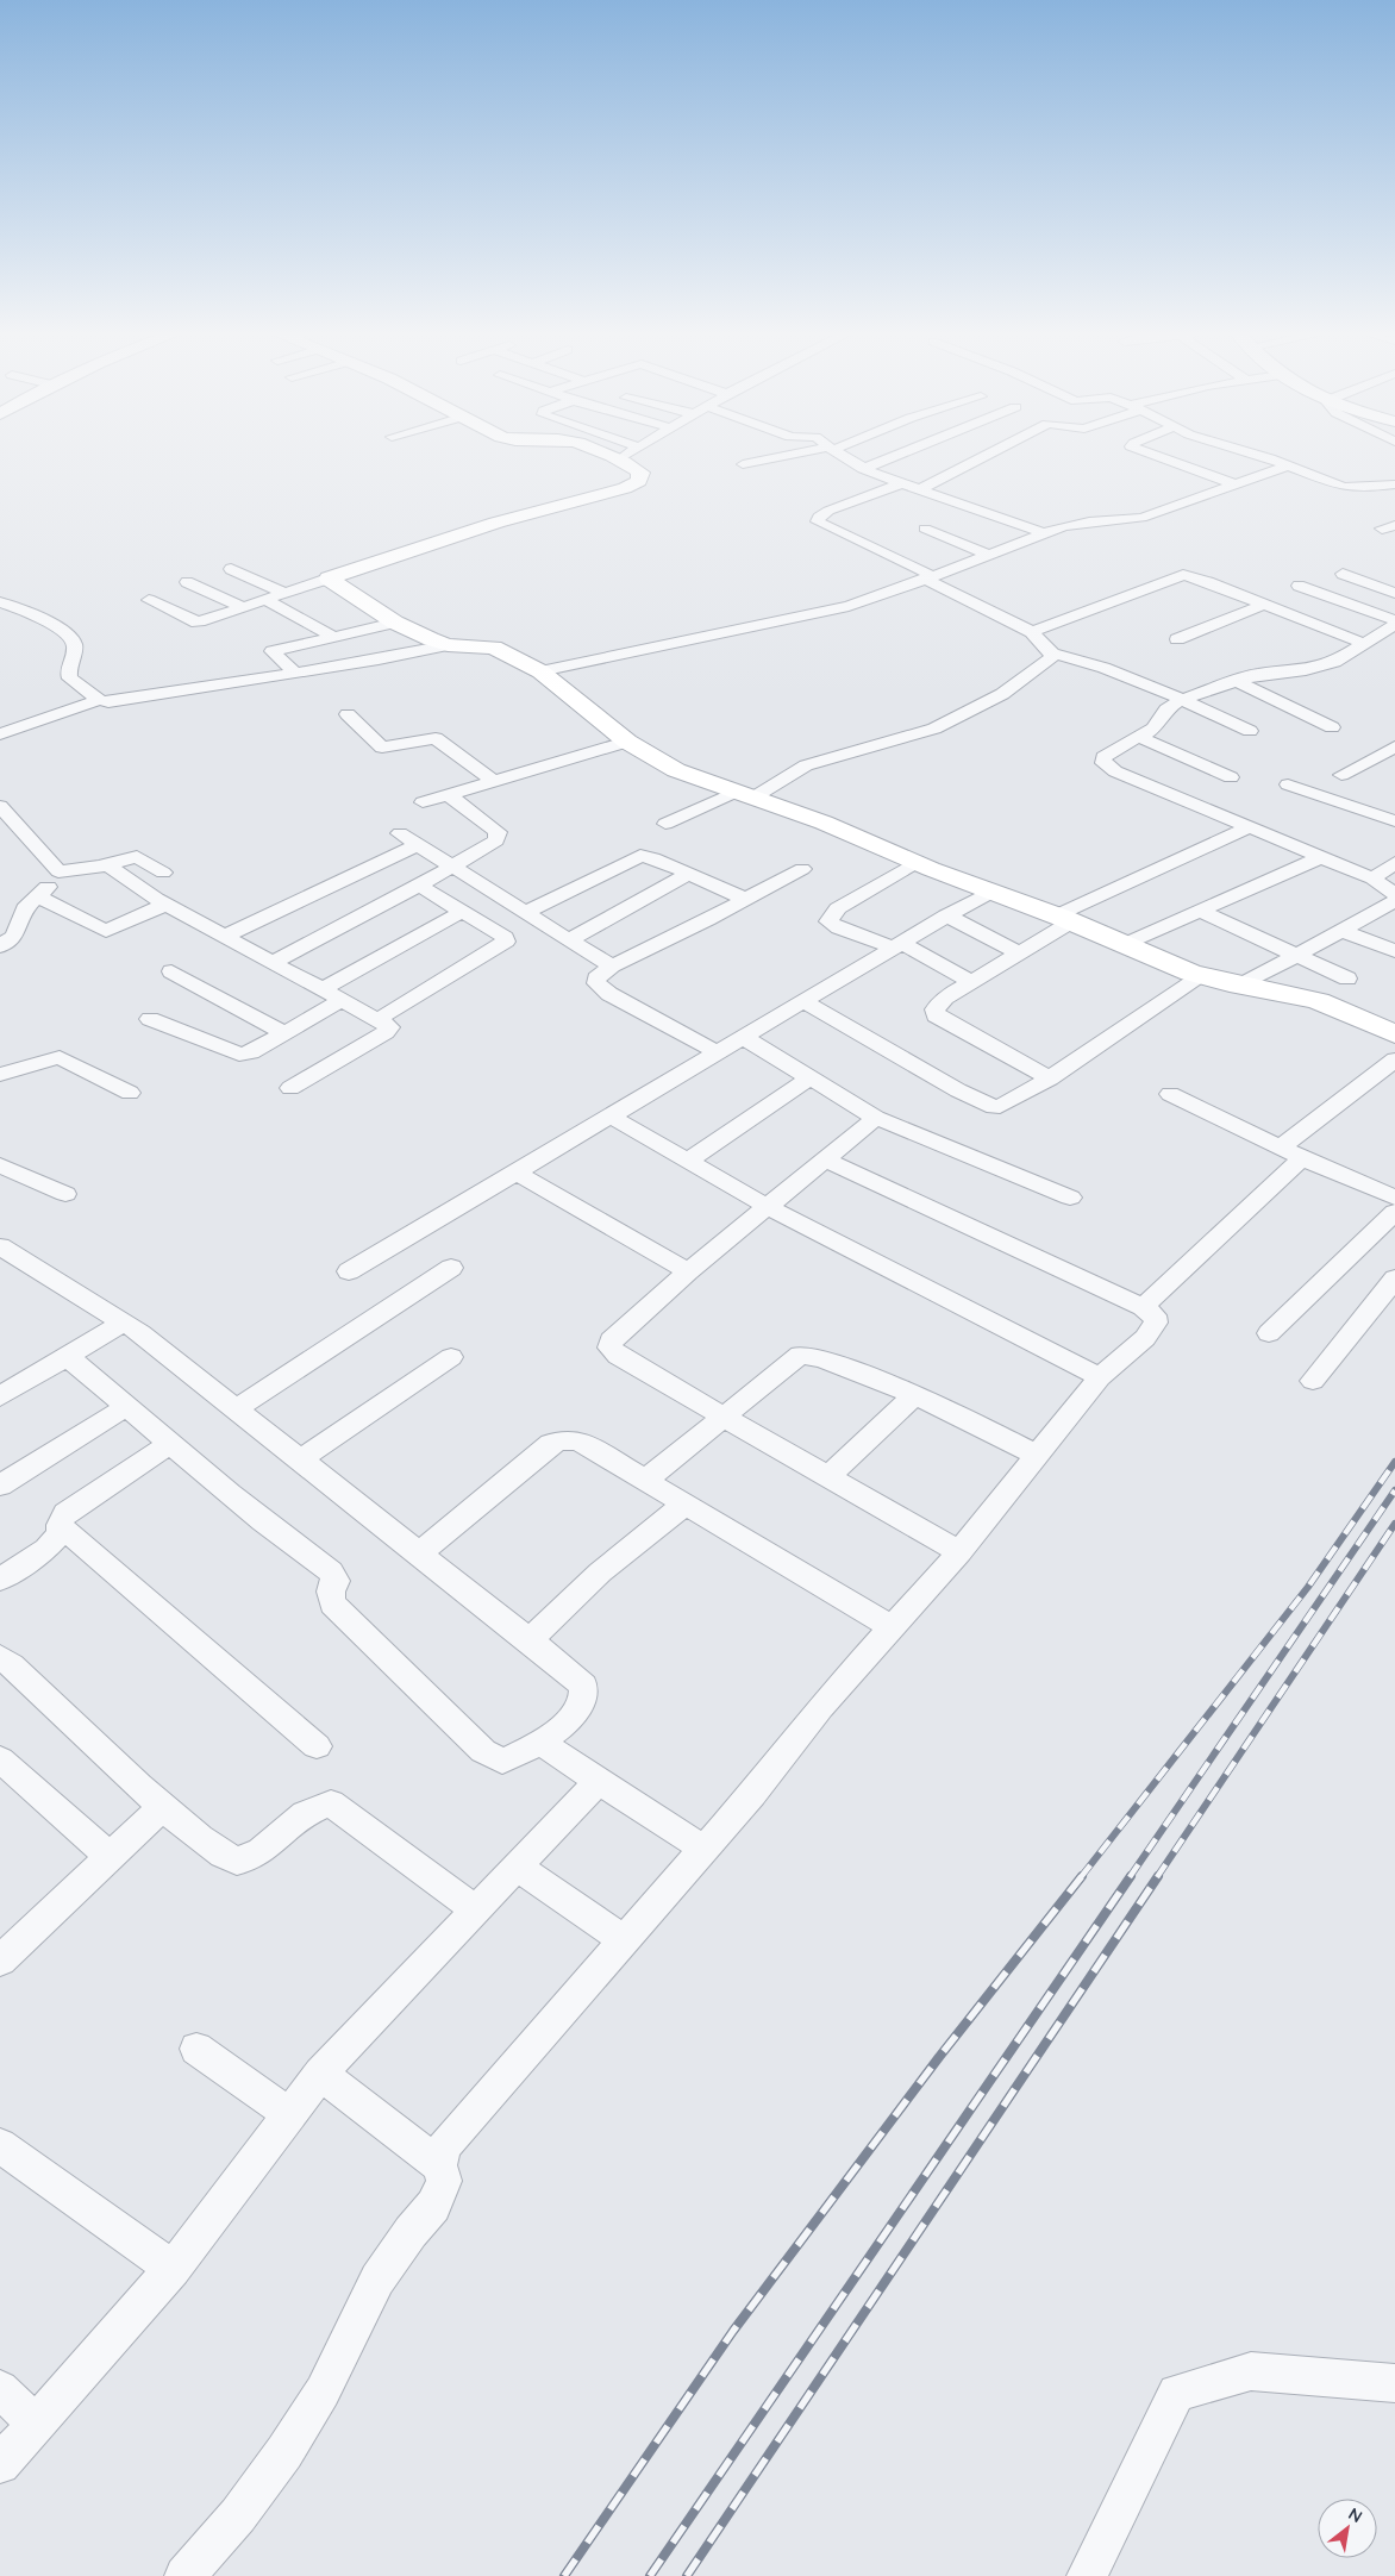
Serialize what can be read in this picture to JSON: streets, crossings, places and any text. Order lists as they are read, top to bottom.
{
  "north": "top right"
}
